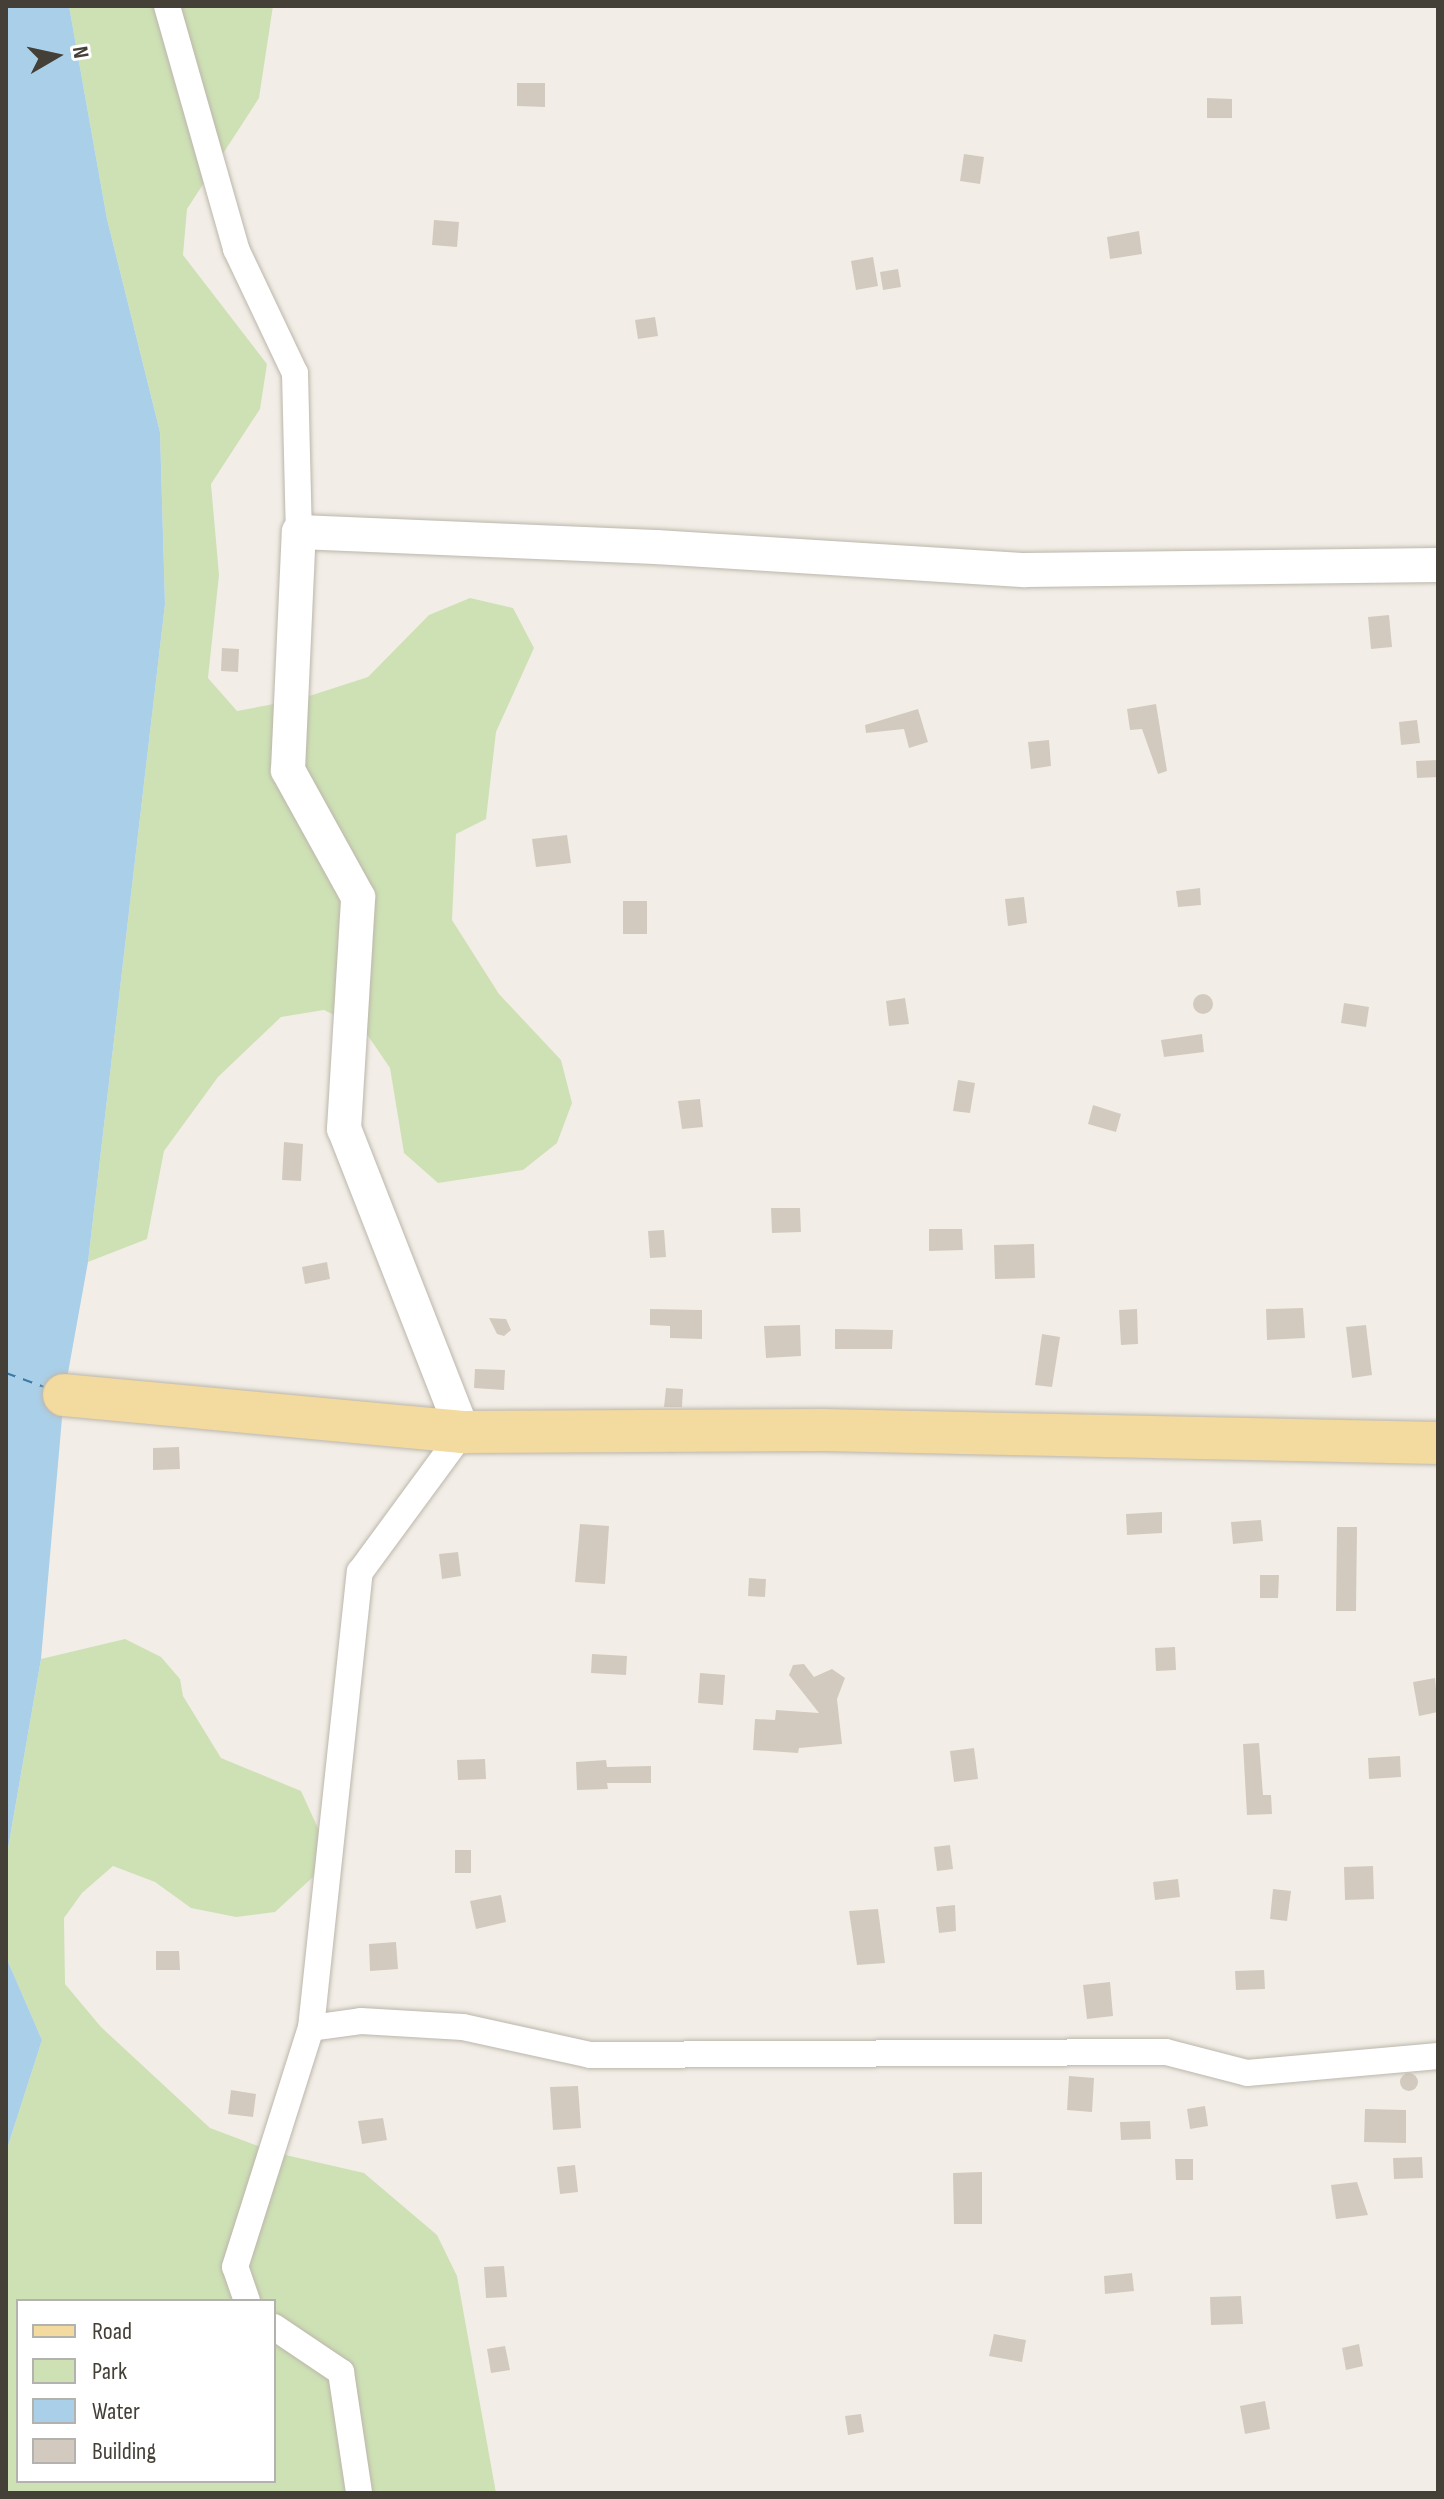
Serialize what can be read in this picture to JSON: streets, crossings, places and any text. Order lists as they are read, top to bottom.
{
  "legend": [
    "Road",
    "Park",
    "Water",
    "Building"
  ],
  "north": "right"
}
